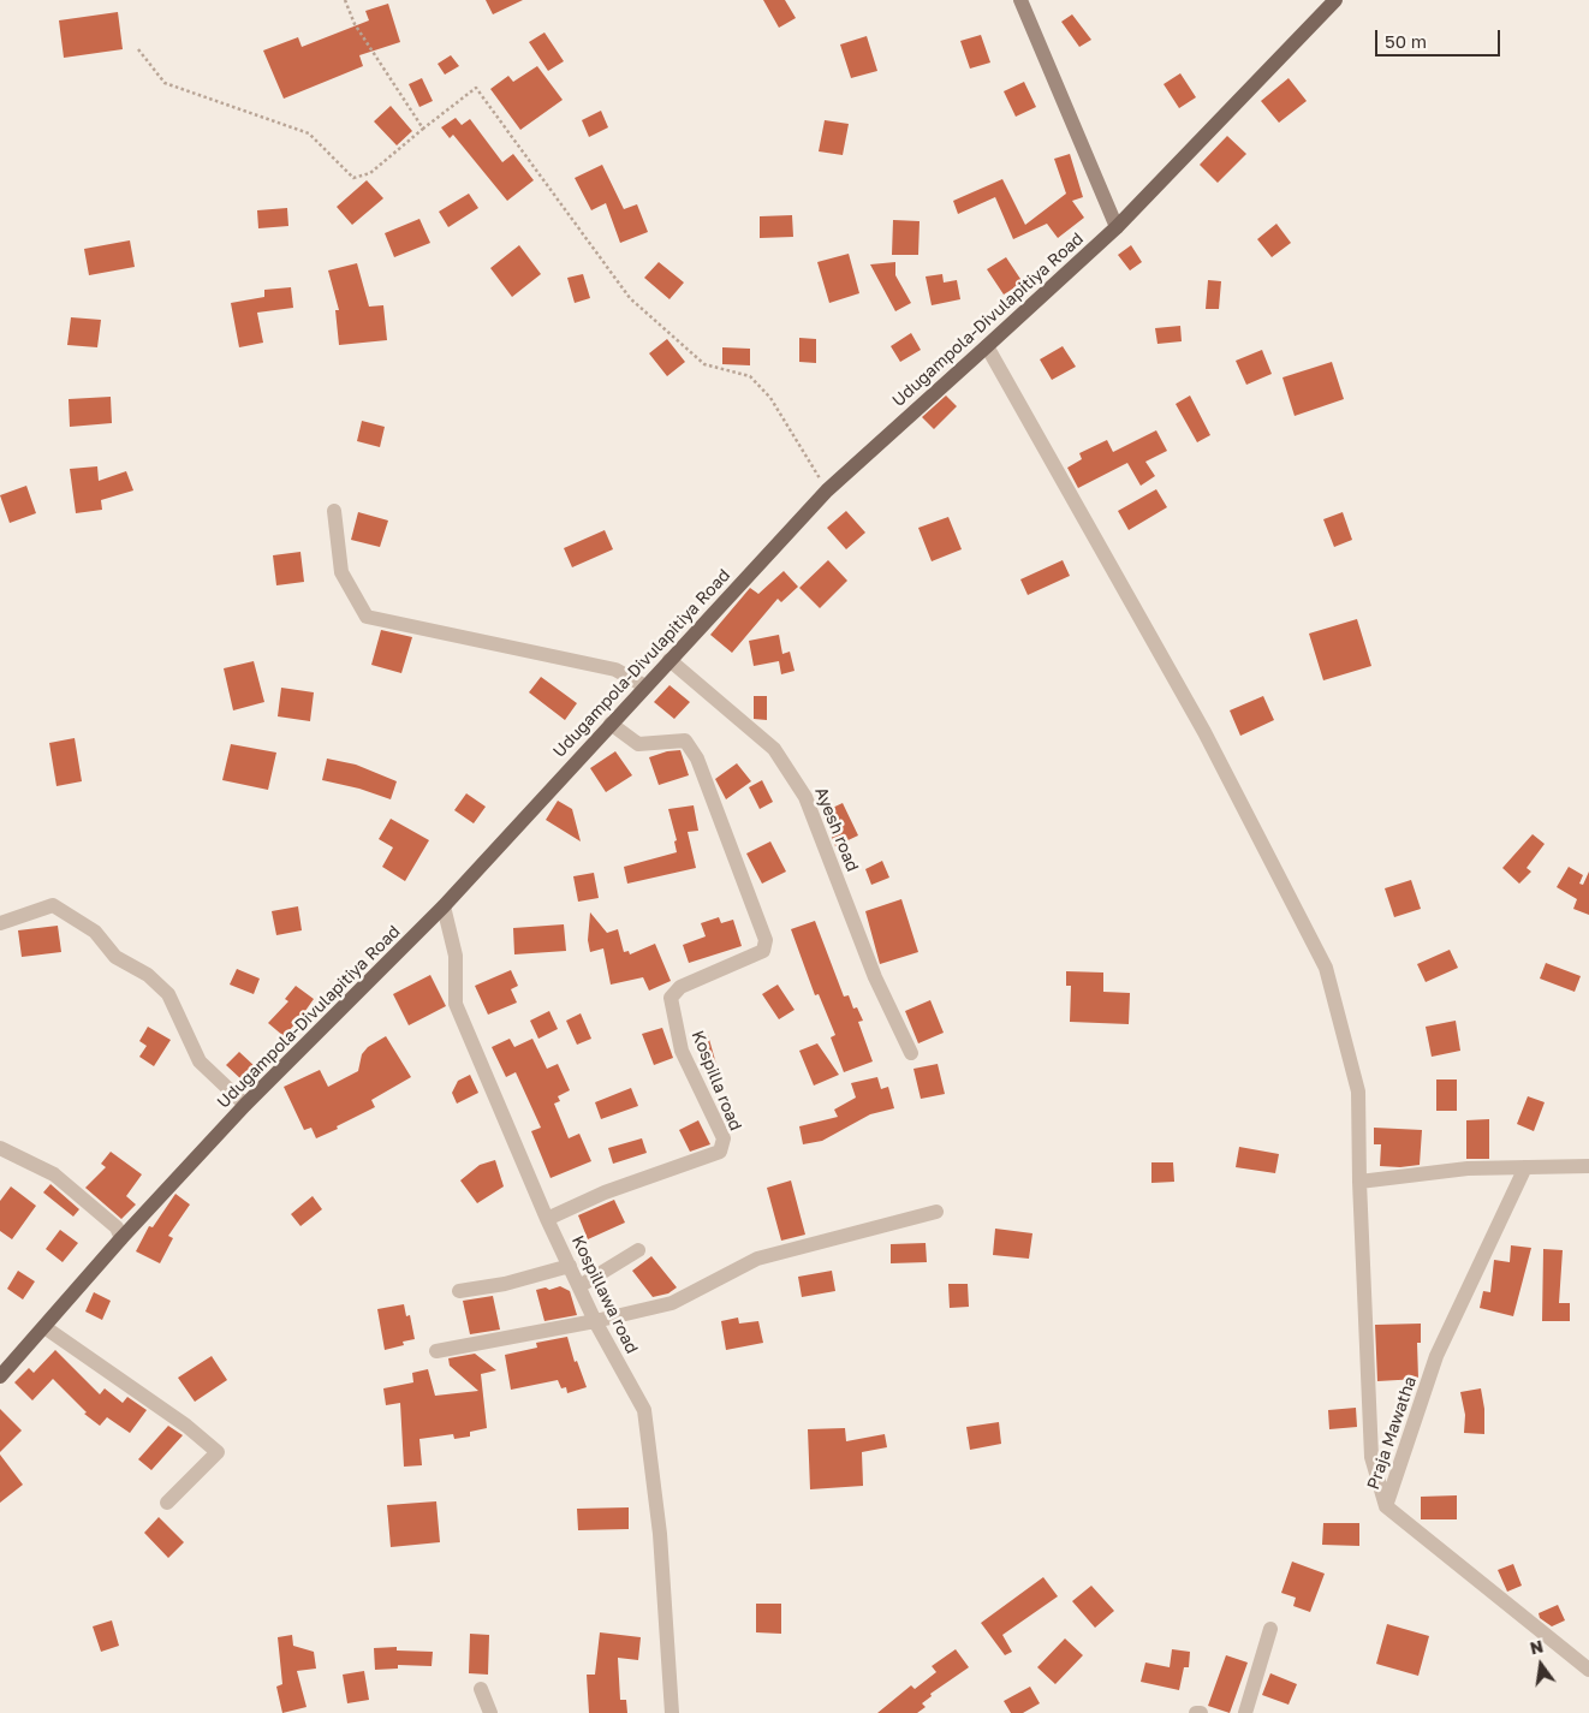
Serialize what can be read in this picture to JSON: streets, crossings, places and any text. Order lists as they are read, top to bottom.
{
  "streets": {
    "main road": ["Udugampola-Divulapitiya Road"],
    "street": [
      "Ayesh road",
      "Kospilla road",
      "Kospillawa road",
      "Praja Mawatha"
    ]
  },
  "crossings": [
    ["Udugampola-Divulapitiya Road", "Ayesh road"],
    ["Udugampola-Divulapitiya Road", "Kospilla road"],
    ["Udugampola-Divulapitiya Road", "Kospillawa road"],
    ["Kospilla road", "Kospillawa road"]
  ],
  "scale_bar": "50 m",
  "north": "top"
}
